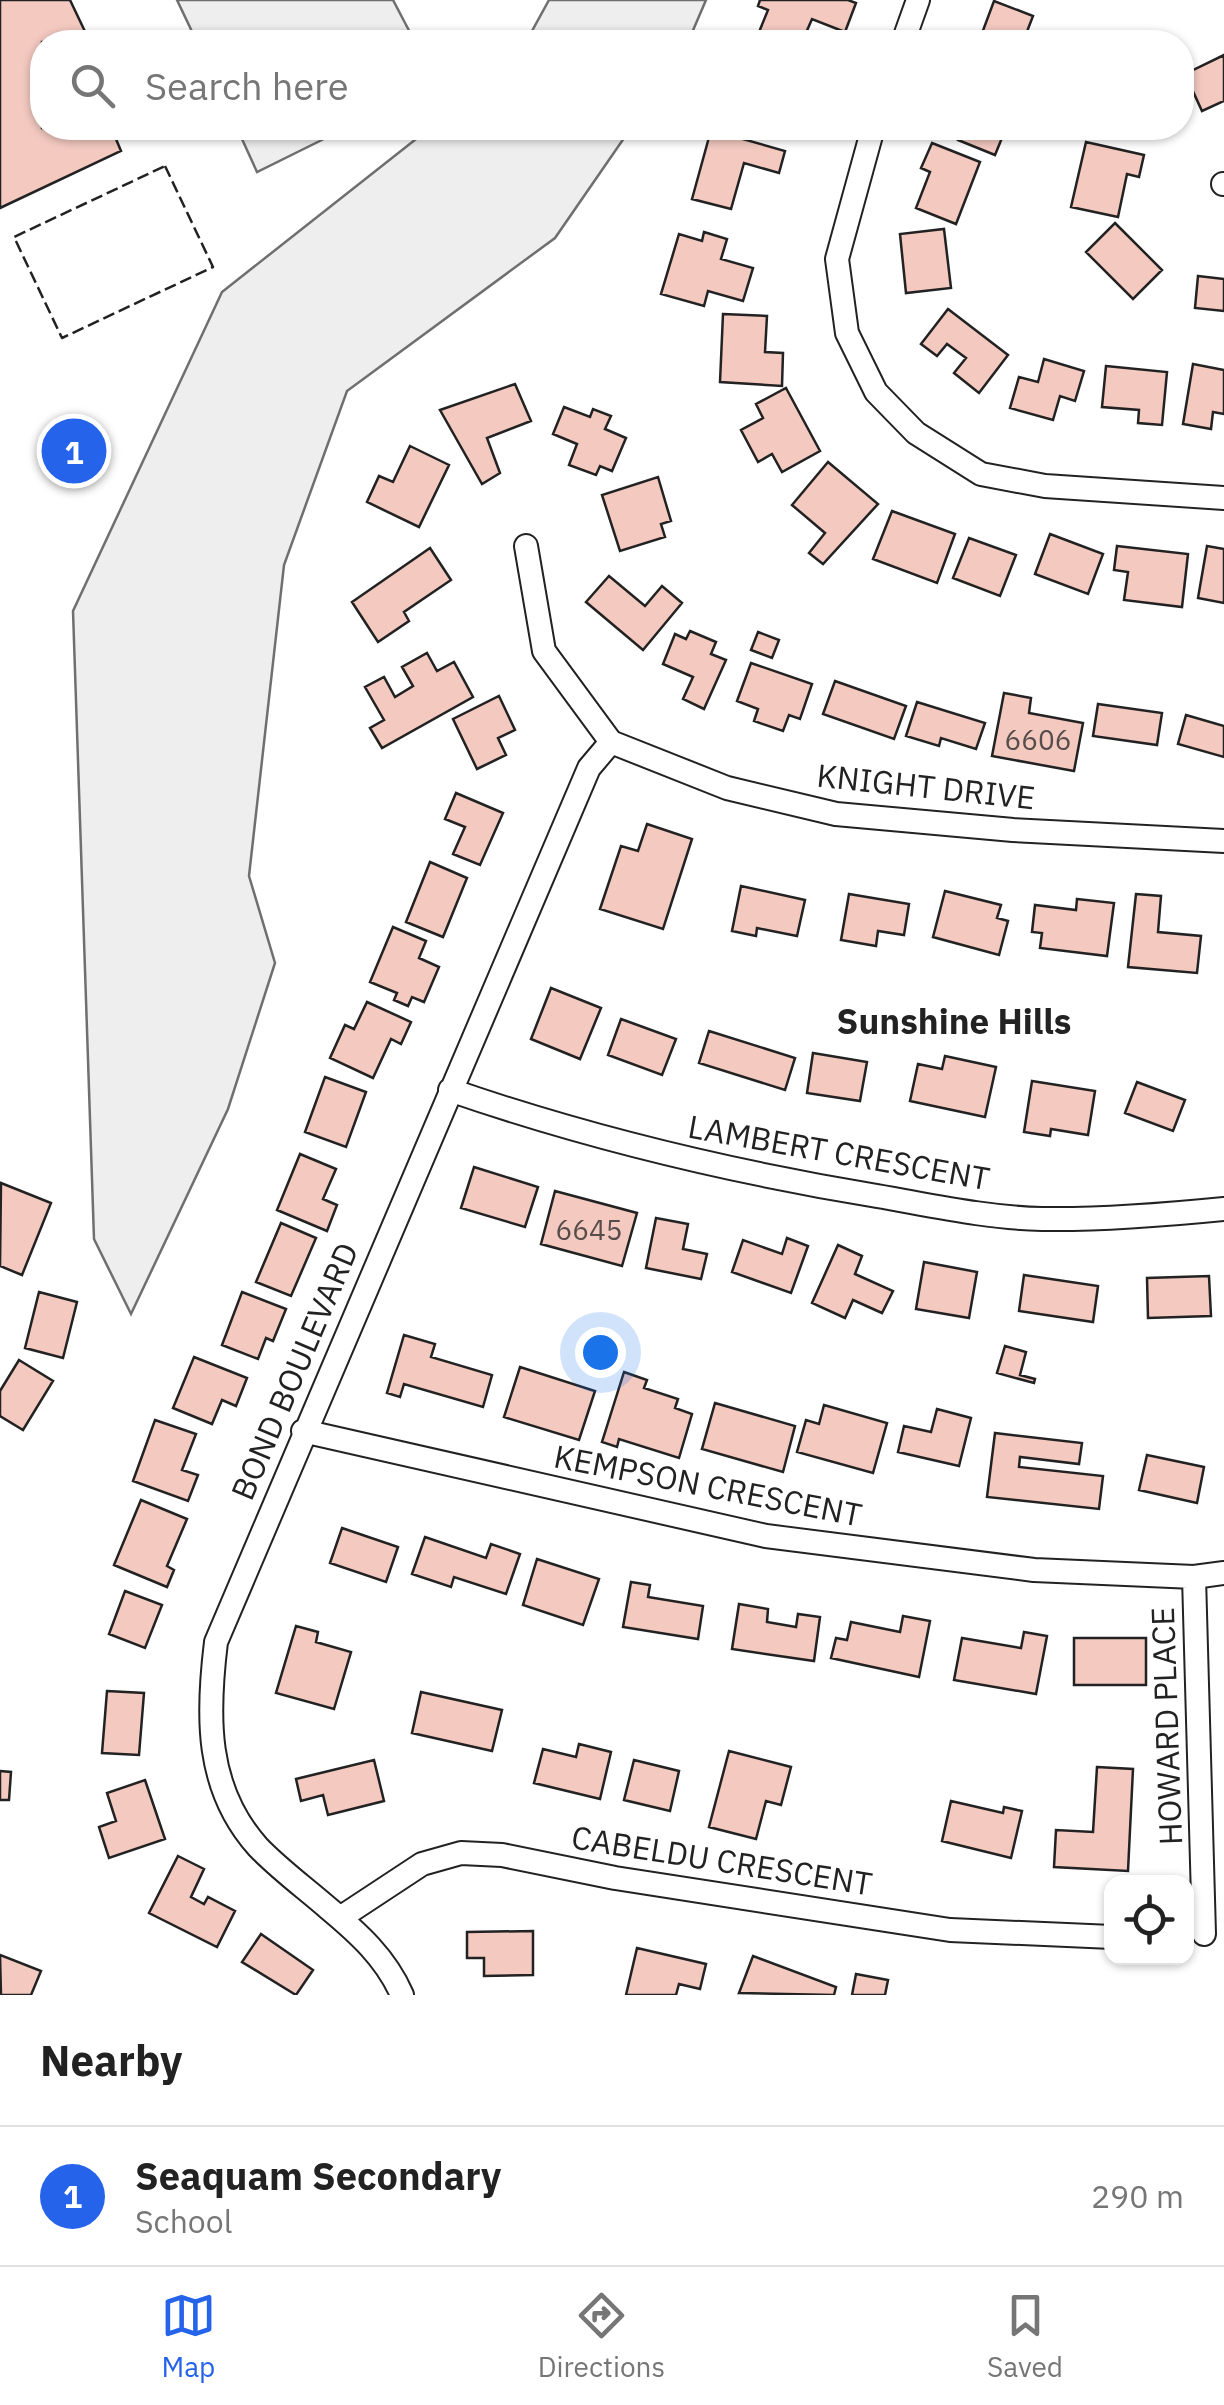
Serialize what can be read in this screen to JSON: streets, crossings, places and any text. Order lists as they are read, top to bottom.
{
  "streets": {
    "street": [
      "KNIGHT DRIVE",
      "LAMBERT CRESCENT",
      "BOND BOULEVARD",
      "KEMPSON CRESCENT",
      "HOWARD PLACE",
      "CABELDU CRESCENT"
    ]
  },
  "crossings": [
    ["KNIGHT DRIVE", "BOND BOULEVARD"],
    ["LAMBERT CRESCENT", "BOND BOULEVARD"],
    ["BOND BOULEVARD", "KEMPSON CRESCENT"],
    ["BOND BOULEVARD", "CABELDU CRESCENT"],
    ["KEMPSON CRESCENT", "HOWARD PLACE"]
  ],
  "districts": ["Sunshine Hills"],
  "house_numbers": ["6606", "6645"],
  "page": {
    "search": "Search here",
    "pins": "1",
    "heading": "Nearby",
    "list": [
      {
        "mark": "1",
        "name": "Seaquam Secondary",
        "note": "School",
        "value": "290 m"
      }
    ],
    "nav": ["Map", "Directions", "Saved"]
  }
}
